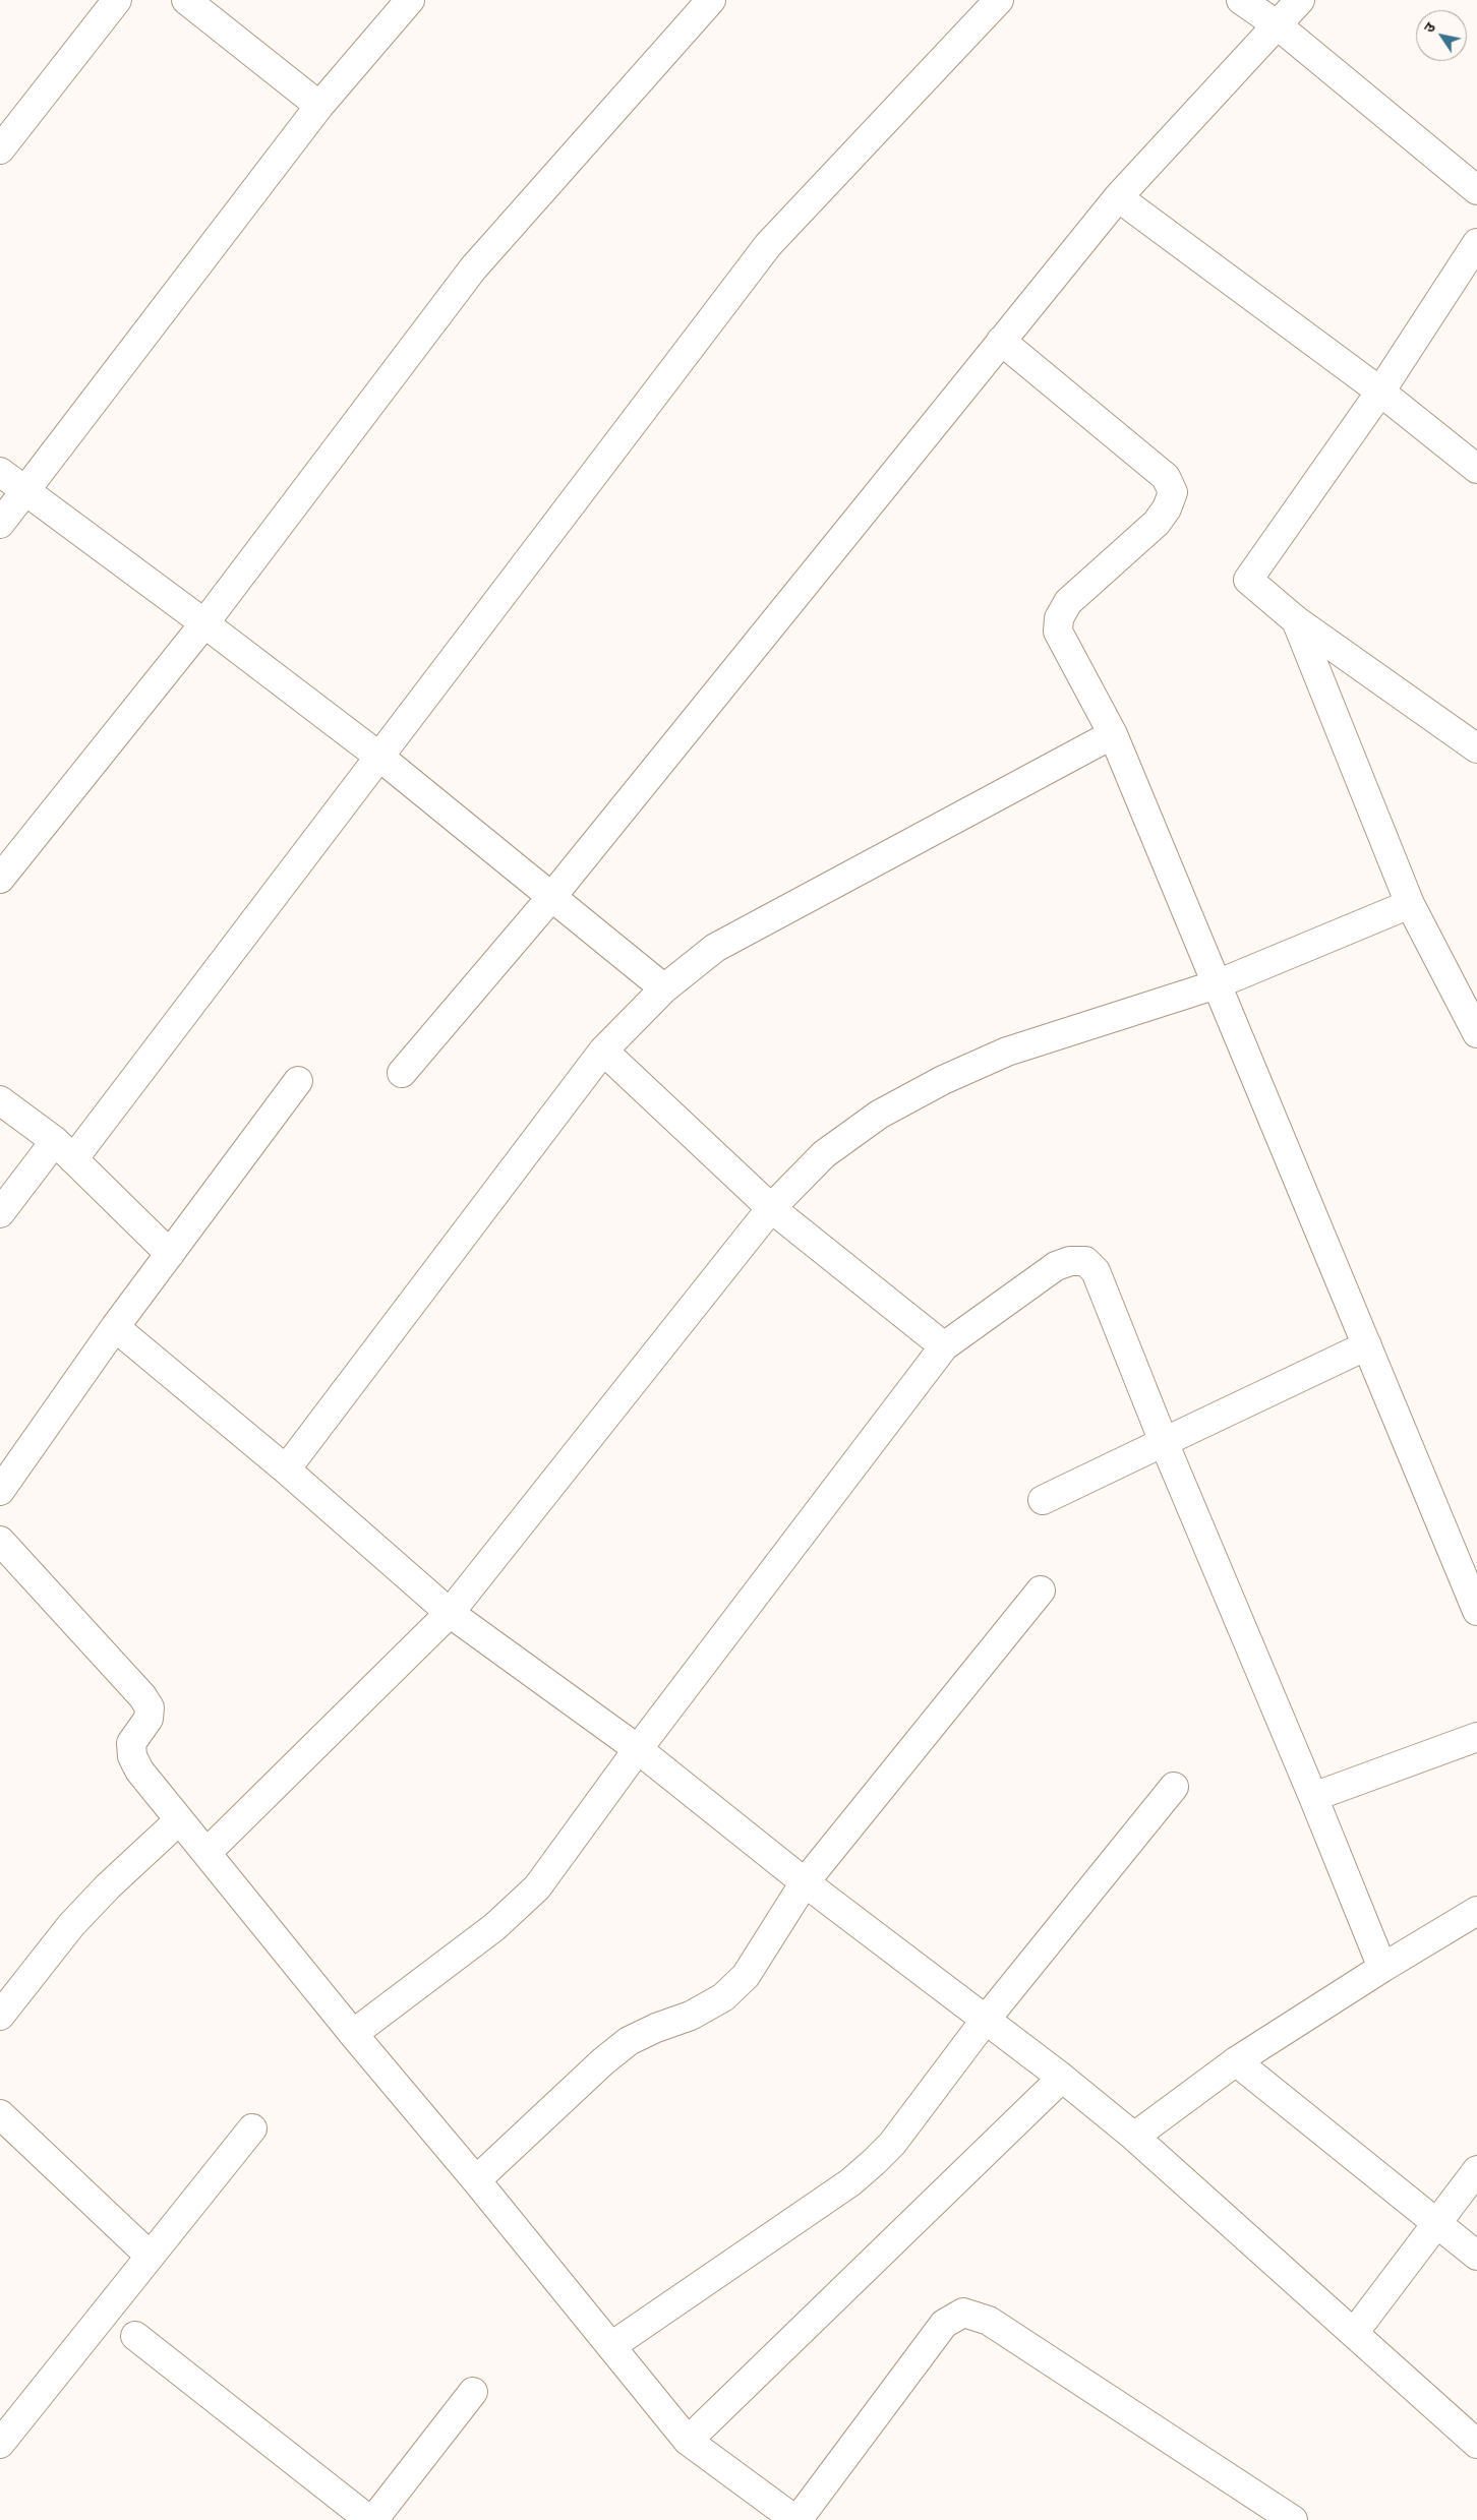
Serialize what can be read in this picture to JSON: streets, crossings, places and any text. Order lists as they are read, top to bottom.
{
  "north": "top left"
}
